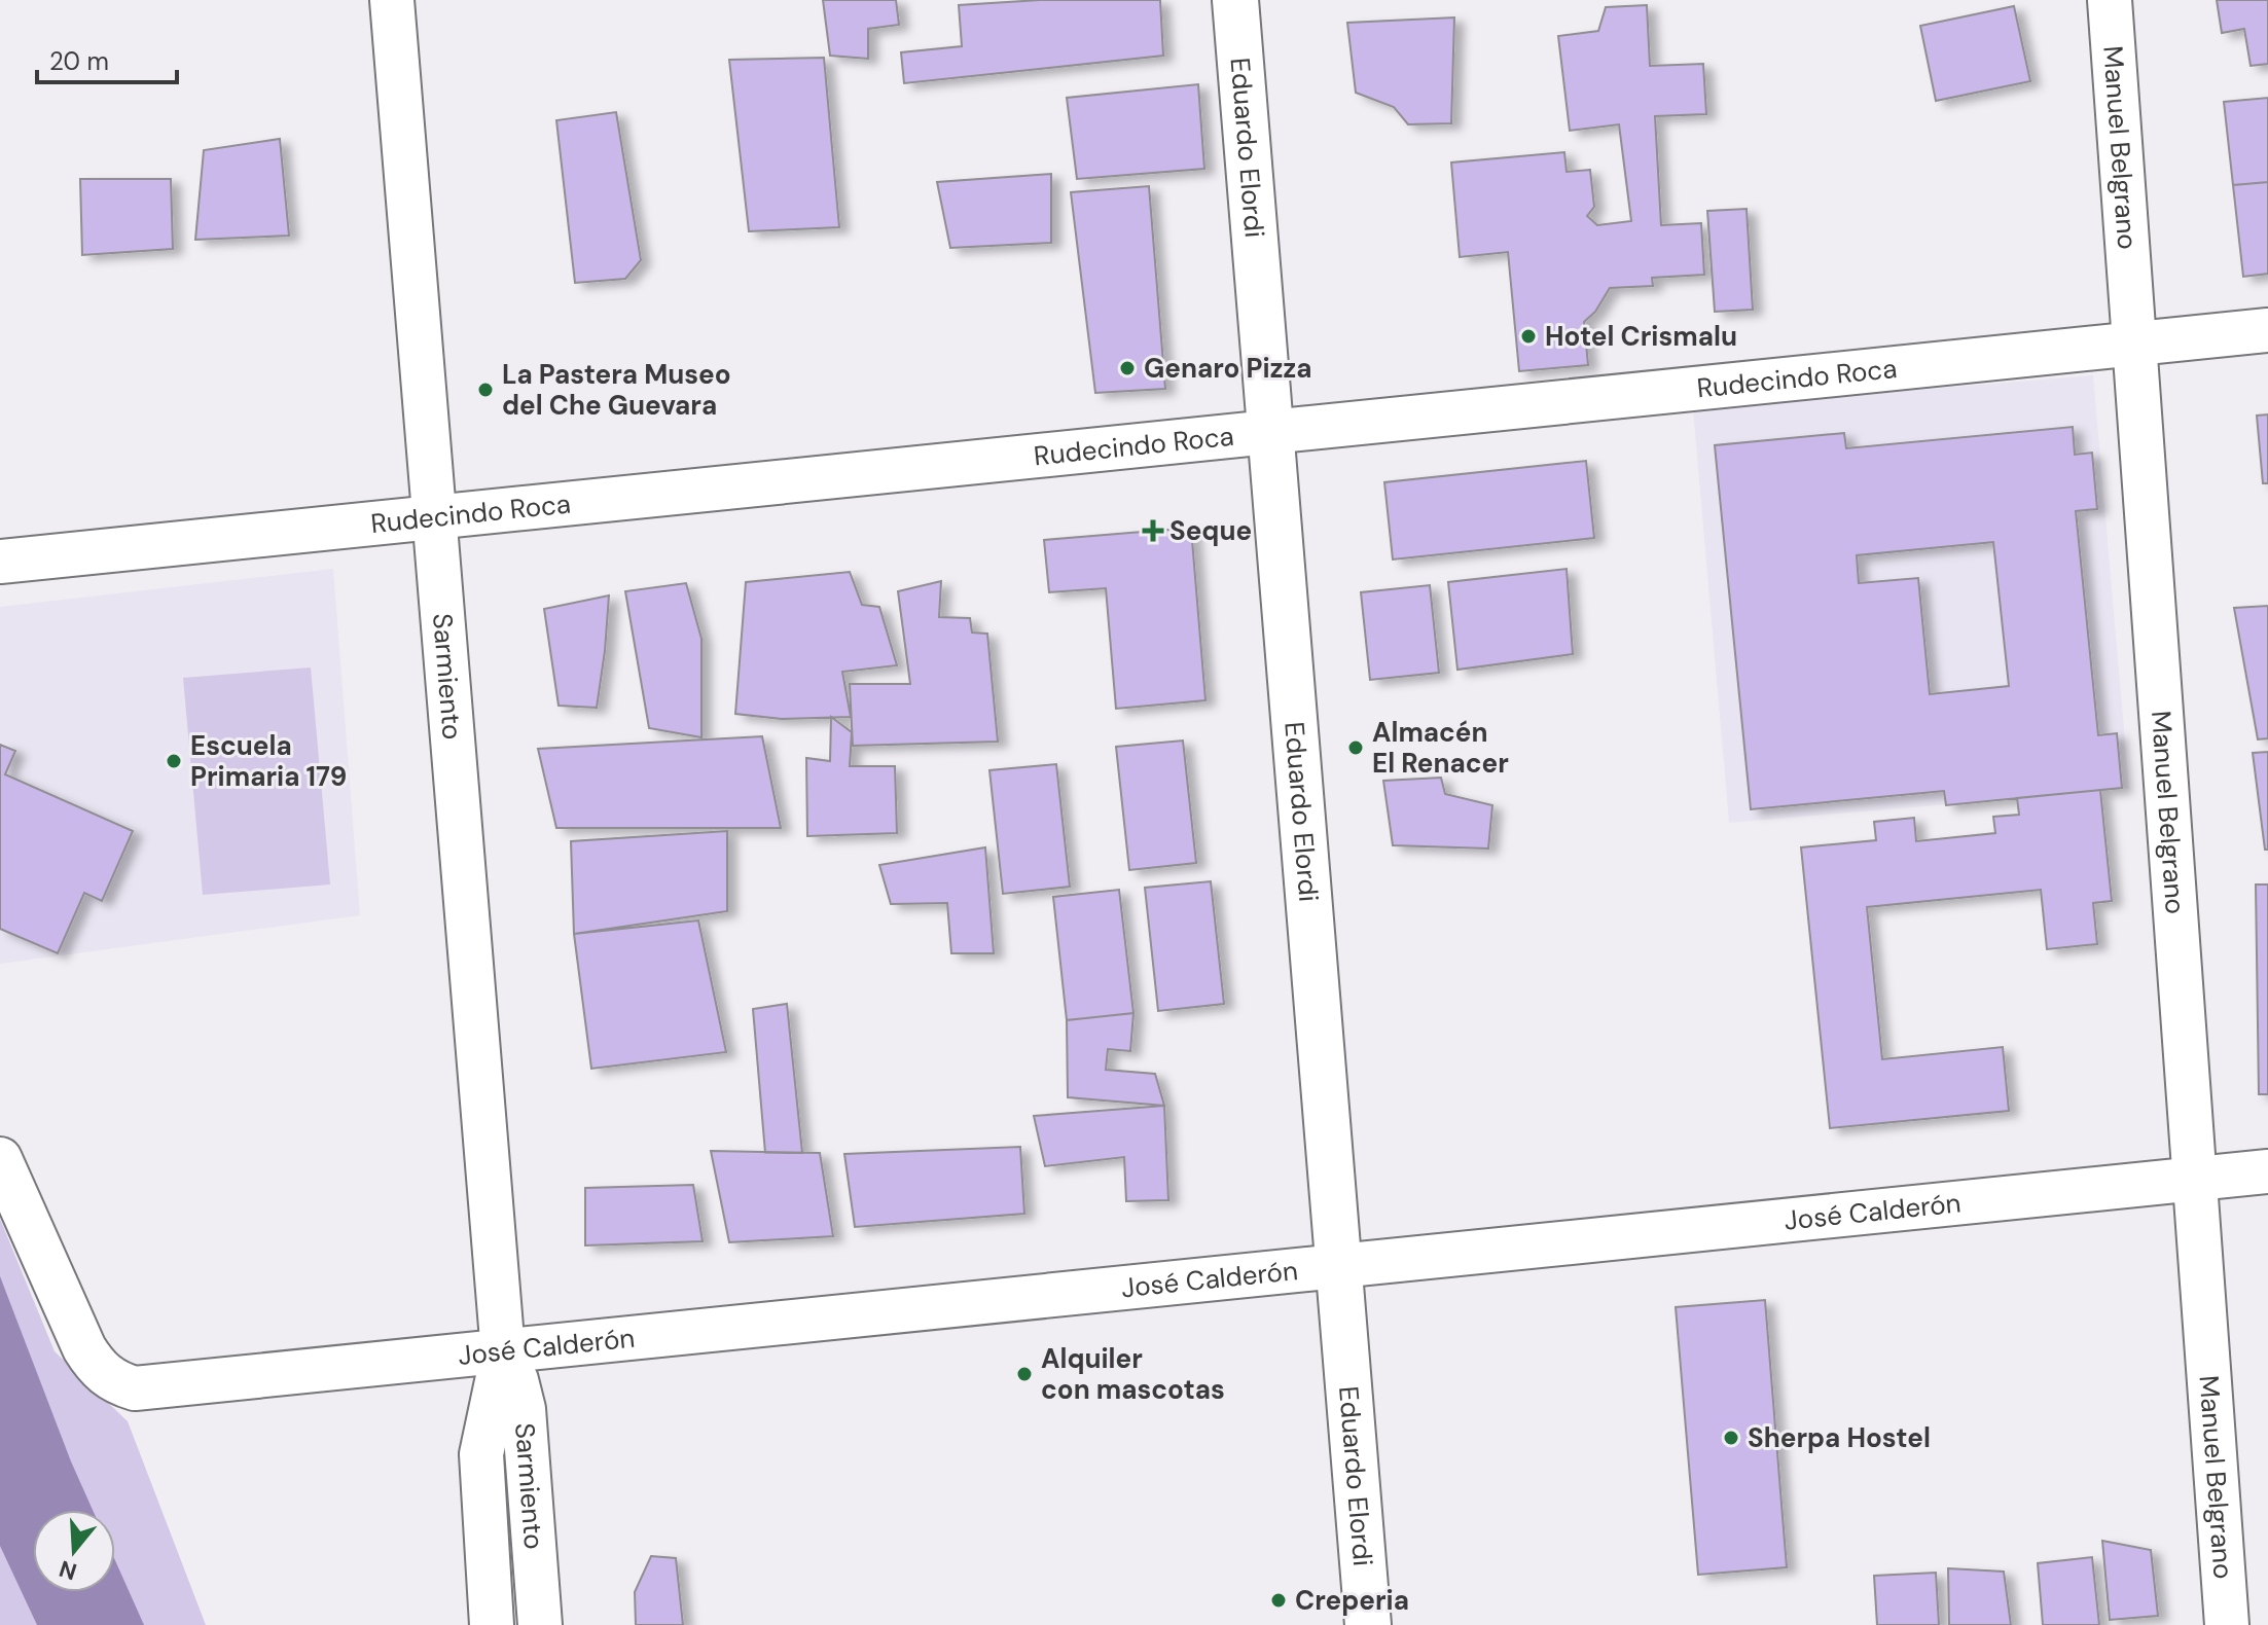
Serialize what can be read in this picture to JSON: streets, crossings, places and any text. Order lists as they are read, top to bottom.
{
  "streets": {
    "main road": ["Eduardo Elordi"],
    "street": [
      "Manuel Belgrano",
      "Rudecindo Roca",
      "Sarmiento",
      "José Calderón"
    ]
  },
  "crossings": [
    ["Eduardo Elordi", "Rudecindo Roca"],
    ["Eduardo Elordi", "José Calderón"],
    ["Manuel Belgrano", "Rudecindo Roca"],
    ["Manuel Belgrano", "José Calderón"],
    ["Rudecindo Roca", "Sarmiento"],
    ["Sarmiento", "José Calderón"]
  ],
  "places": {
    "other": [
      "Hotel Crismalu",
      "Genaro Pizza",
      "La Pastera Museo del Che Guevara",
      "Almacén El Renacer",
      "Escuela Primaria 179",
      "Alquiler con mascotas",
      "Sherpa Hostel",
      "Creperia"
    ],
    "health": ["Seque"]
  },
  "scale_bar": "20 m",
  "north": "bottom"
}
